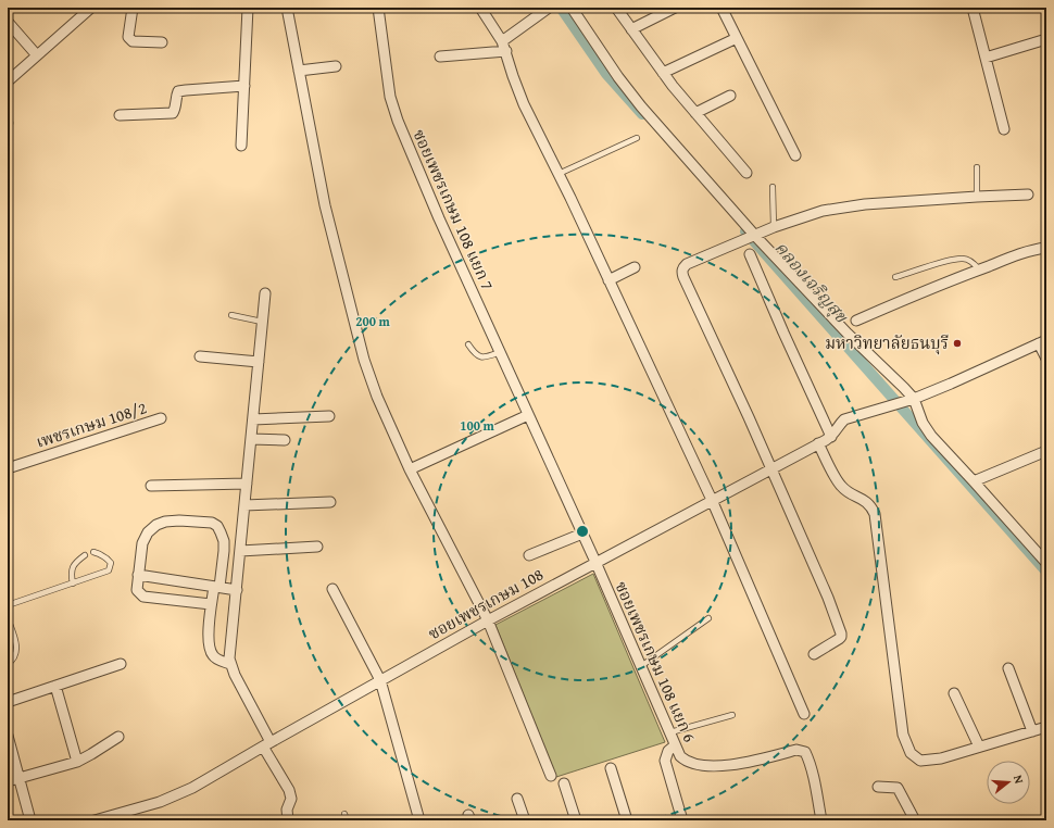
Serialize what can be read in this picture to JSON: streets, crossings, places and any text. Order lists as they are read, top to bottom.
{
  "streets": {
    "street": [
      "ซอยเพชรเกษม 108 แยก 7",
      "เพชรเกษม 108/2",
      "ซอยเพชรเกษม 108",
      "ซอยเพชรเกษม 108 แยก 6"
    ]
  },
  "crossings": [
    ["ซอยเพชรเกษม 108 แยก 7", "ซอยเพชรเกษม 108 แยก 6"],
    ["ซอยเพชรเกษม 108", "ซอยเพชรเกษม 108 แยก 6"]
  ],
  "water": ["คลองเจริญสุข"],
  "places": ["มหาวิทยาลัยธนบุรี"],
  "north": "right",
  "rings": ["200 m", "100 m"]
}
